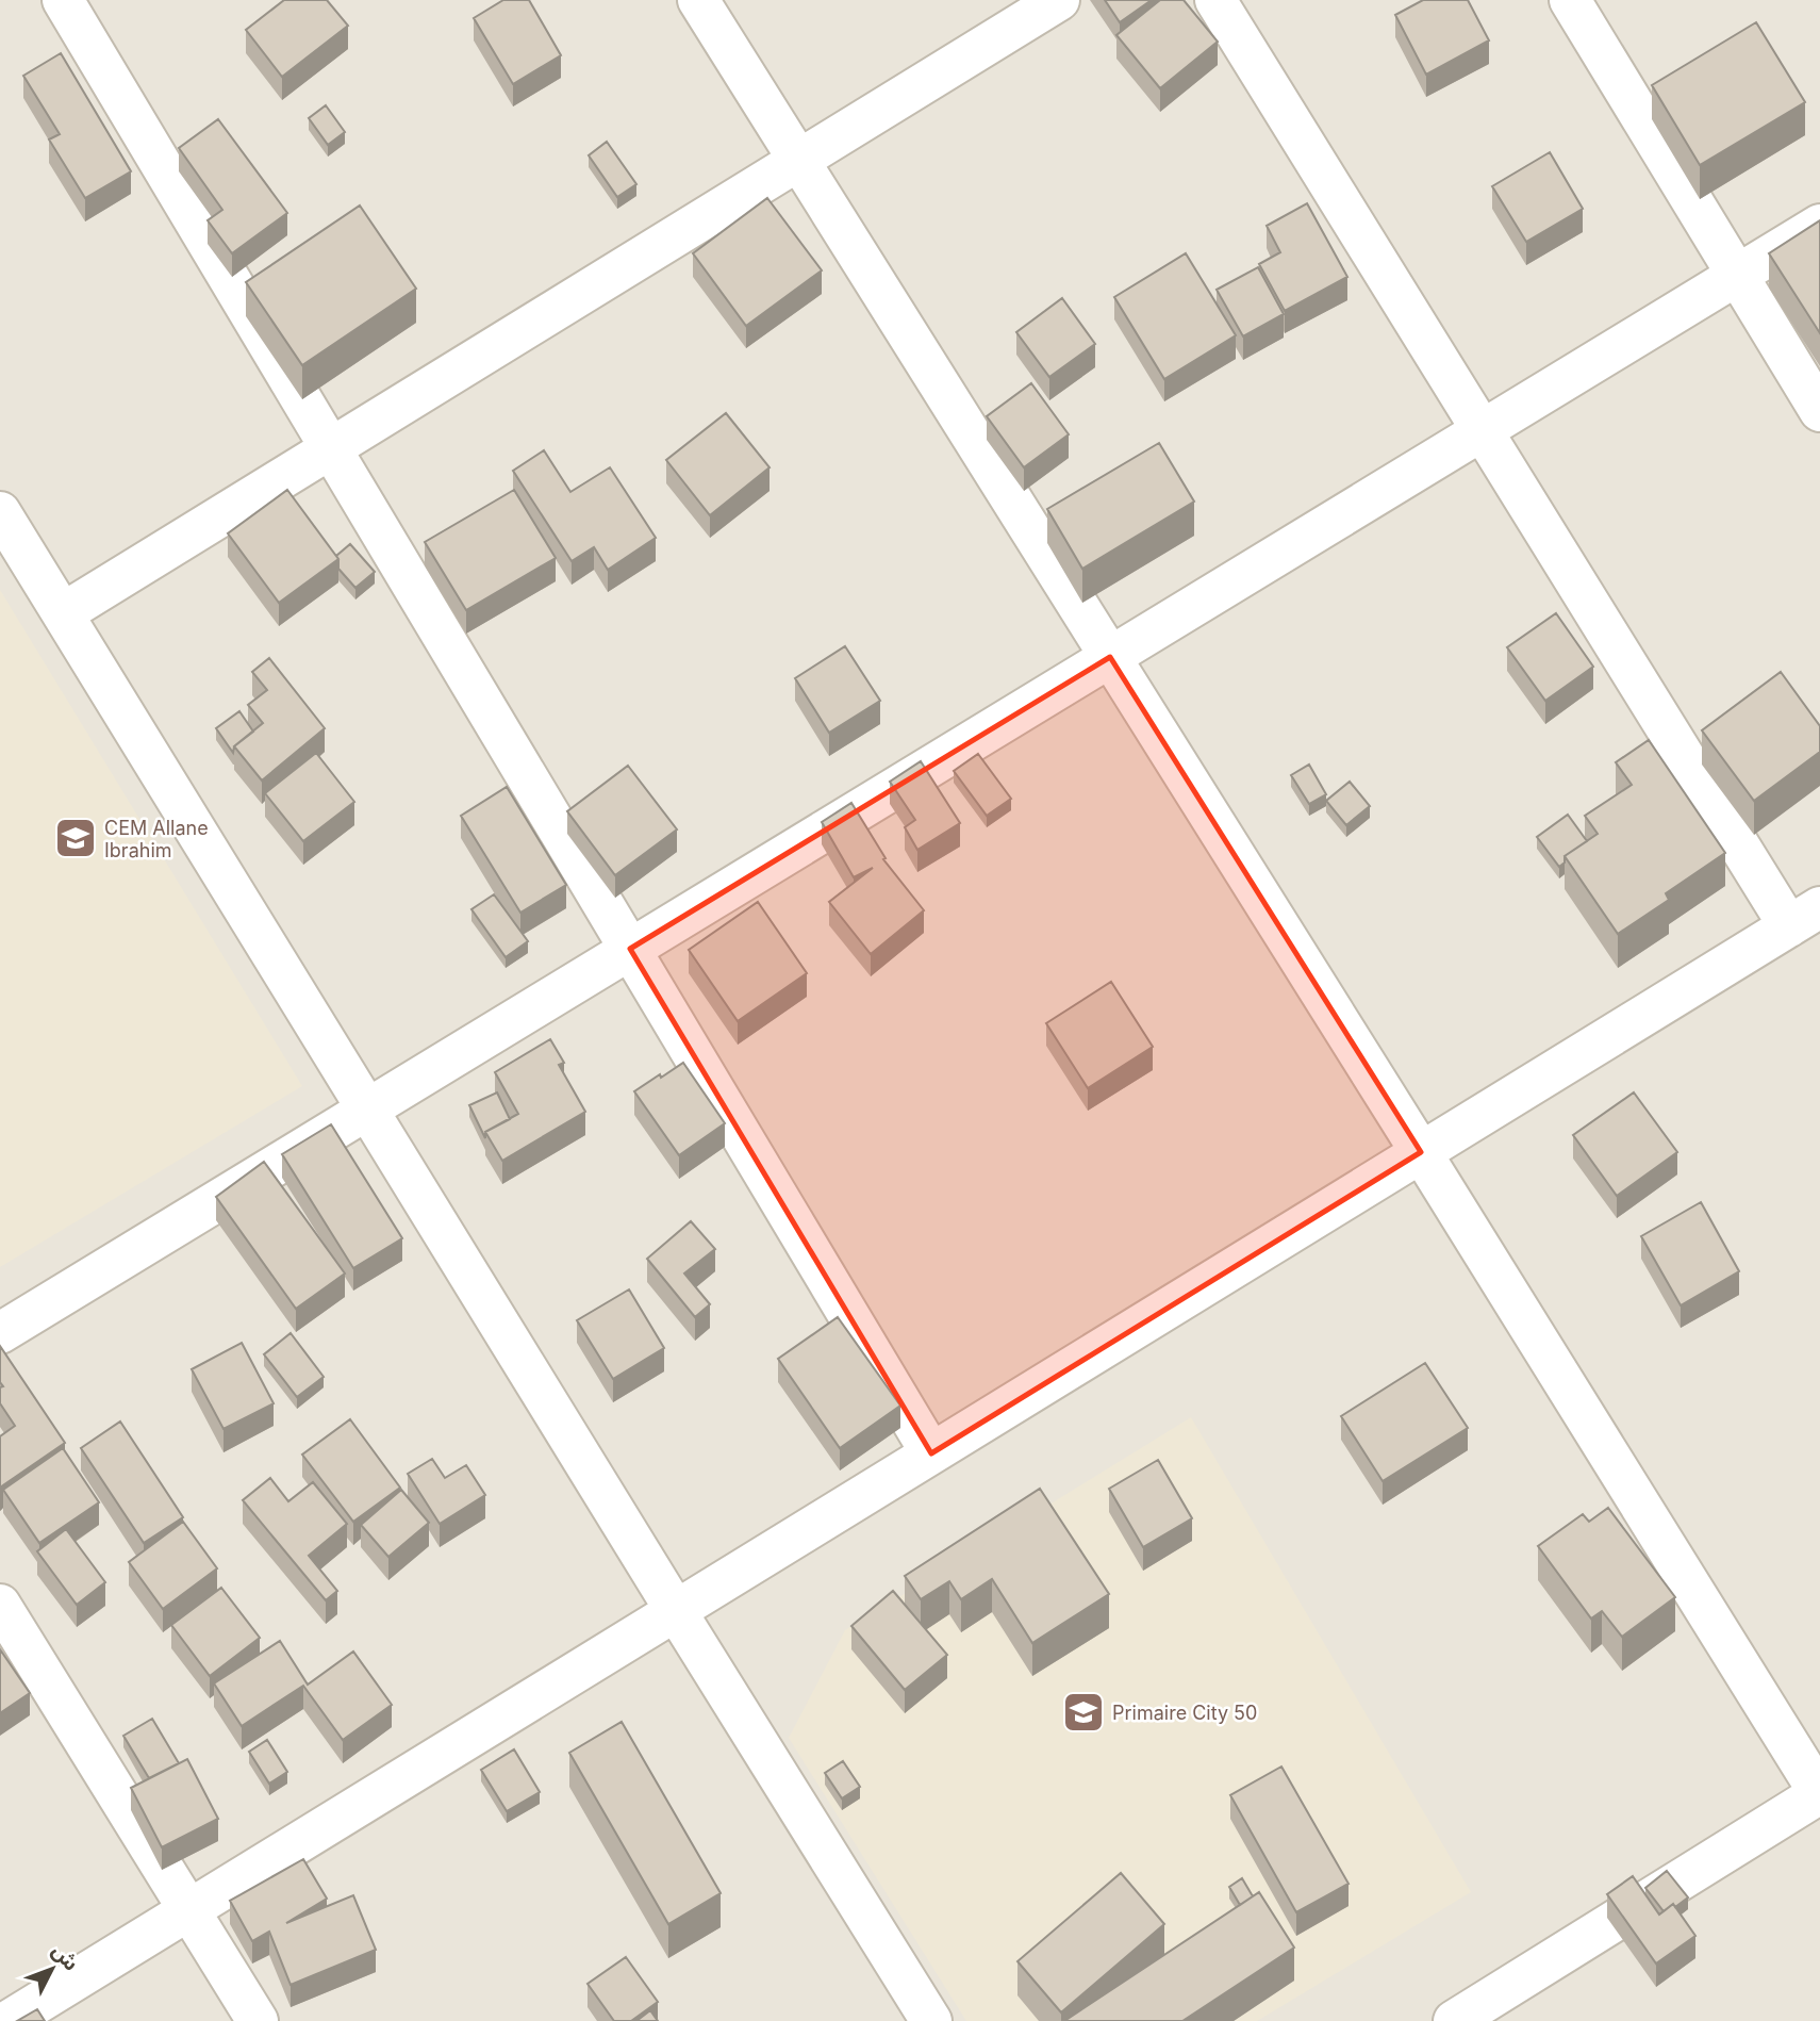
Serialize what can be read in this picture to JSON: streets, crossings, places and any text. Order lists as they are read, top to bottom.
{
  "places": {
    "school or university": ["CEM Allane Ibrahim", "Primaire City 50"]
  },
  "north": "top right"
}
